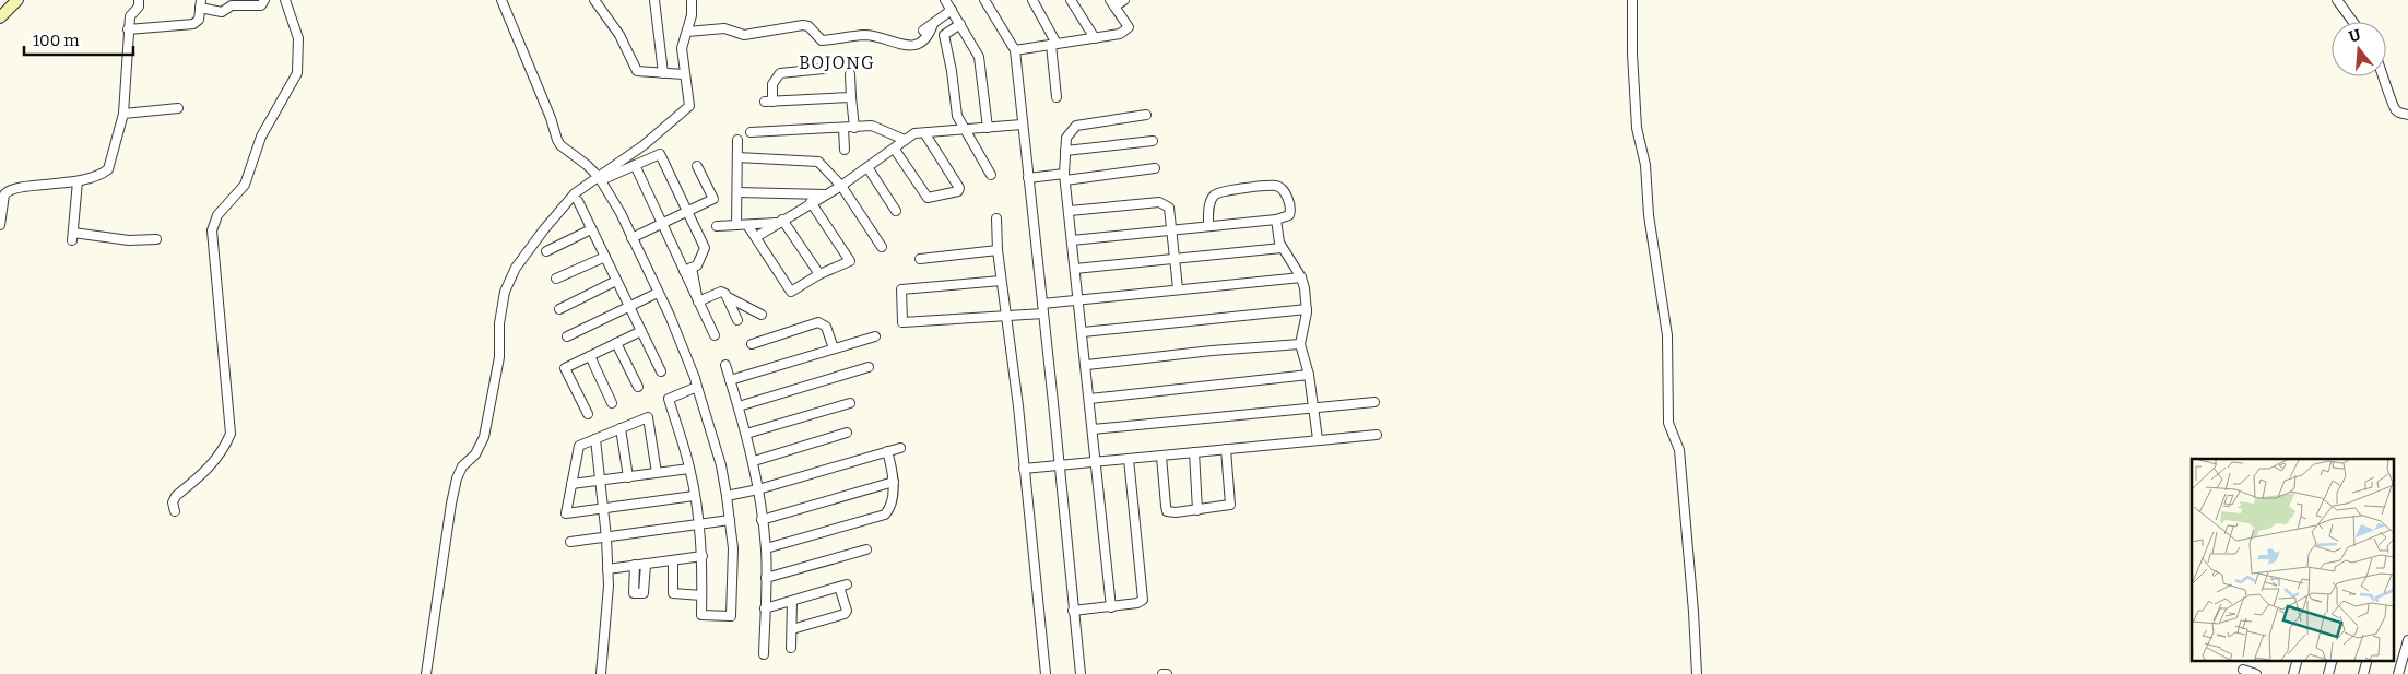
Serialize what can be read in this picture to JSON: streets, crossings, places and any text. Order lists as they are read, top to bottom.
{
  "districts": ["BOJONG"],
  "scale_bar": "100 m",
  "north": "top"
}
